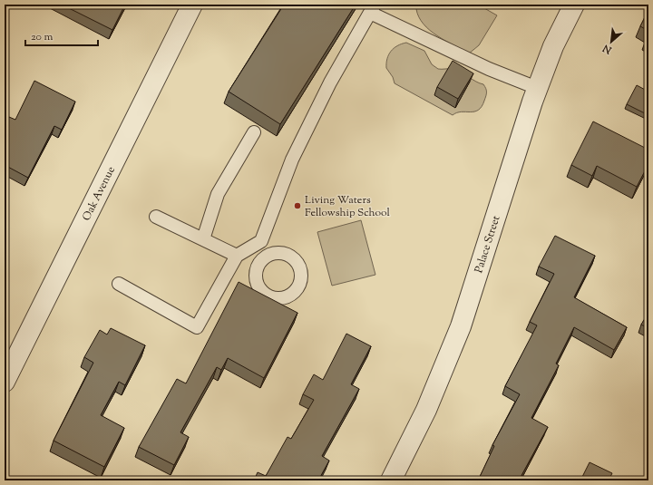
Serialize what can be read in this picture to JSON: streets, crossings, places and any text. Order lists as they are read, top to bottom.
{
  "streets": {
    "street": ["Oak Avenue", "Palace Street"]
  },
  "places": ["Living Waters Fellowship School"],
  "scale_bar": "20 m",
  "north": "bottom left"
}
